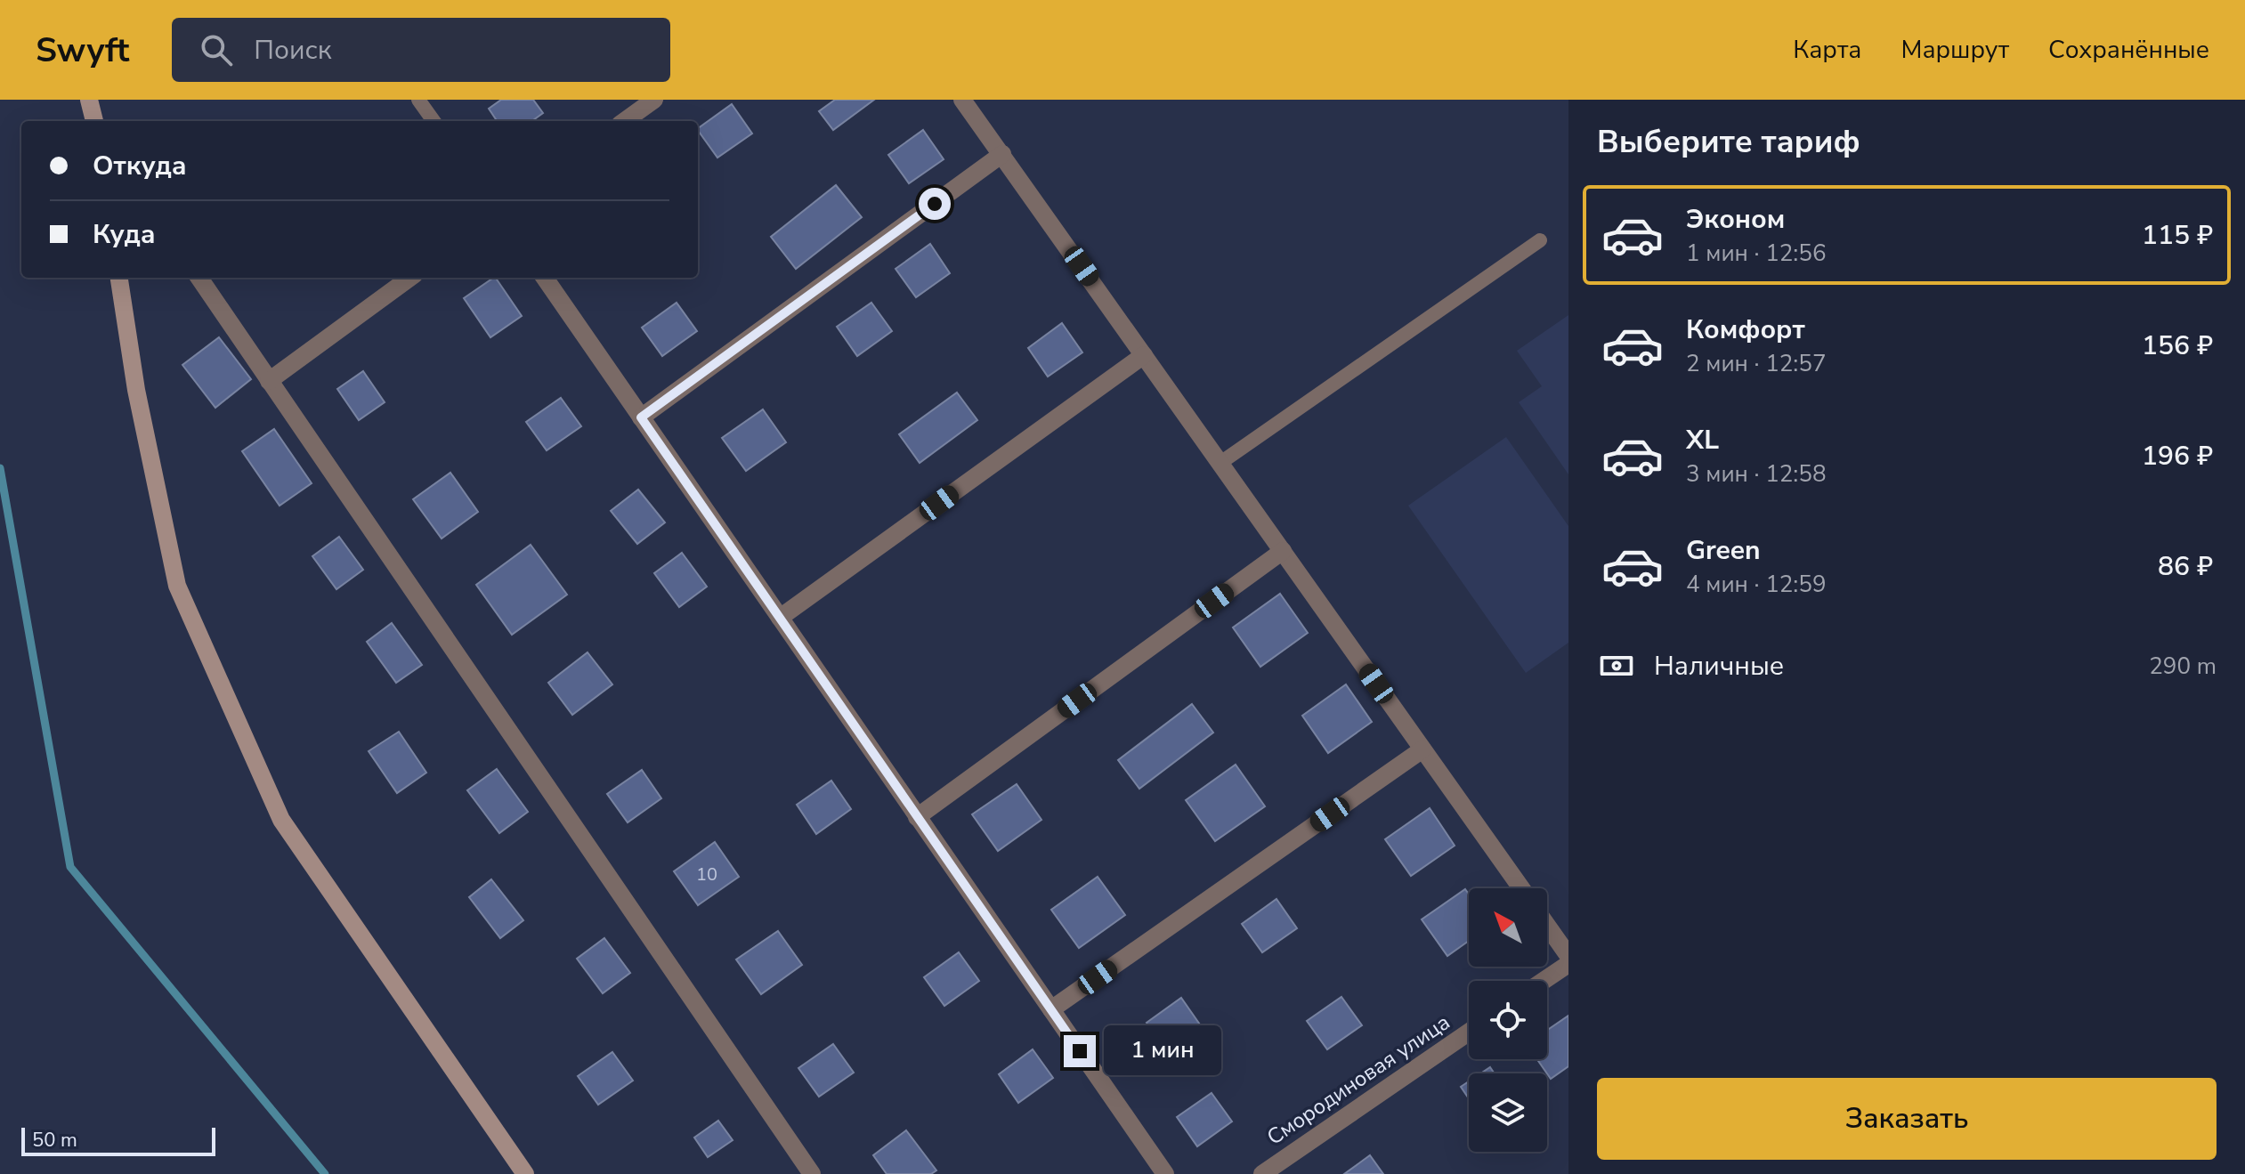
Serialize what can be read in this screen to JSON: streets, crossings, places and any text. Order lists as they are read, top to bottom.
{
  "streets": {
    "street": ["Смородиновая улица"]
  },
  "house_numbers": ["10"],
  "scale_bar": "50 m",
  "north": "top left",
  "page": {
    "header": "Swyft",
    "search": "Поиск",
    "nav": ["Карта", "Маршрут", "Сохранённые"],
    "heading": "Выберите тариф",
    "banner": ["Откуда", "Куда"],
    "list": [
      {
        "name": "Эконом",
        "note": "1 мин · 12:56",
        "value": "115 ₽"
      },
      {
        "name": "Комфорт",
        "note": "2 мин · 12:57",
        "value": "156 ₽"
      },
      {
        "name": "XL",
        "note": "3 мин · 12:58",
        "value": "196 ₽"
      },
      {
        "name": "Green",
        "note": "4 мин · 12:59",
        "value": "86 ₽"
      }
    ],
    "pay": ["Наличные", "290 m"],
    "bubble": "1 мин",
    "buttons": "Заказать",
    "scale": "50 m"
  }
}
